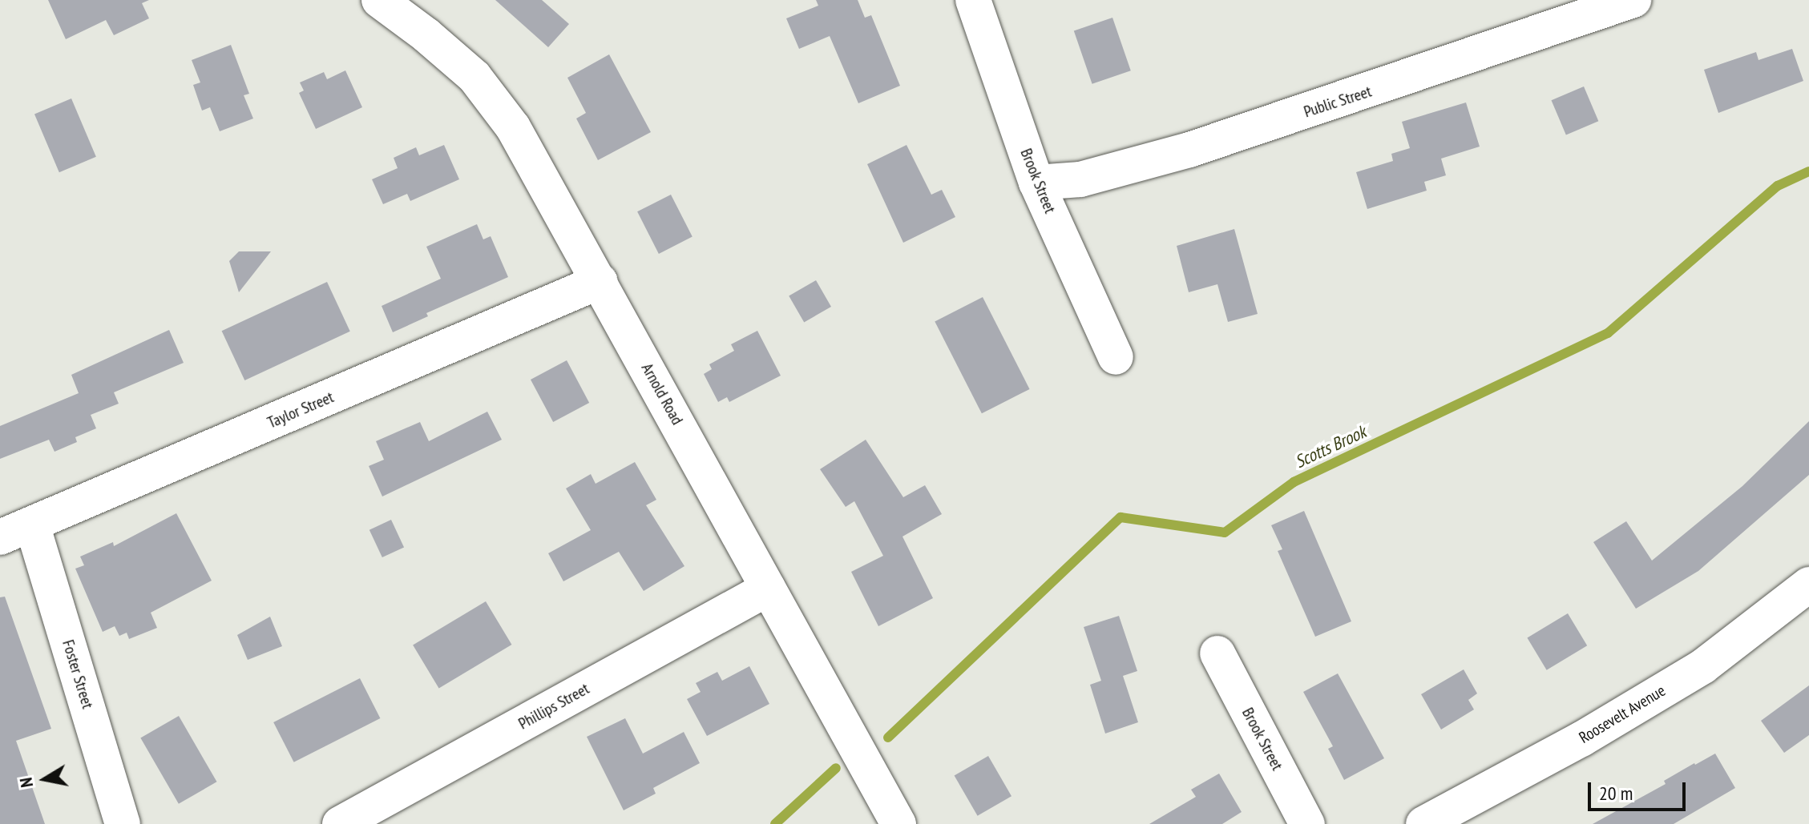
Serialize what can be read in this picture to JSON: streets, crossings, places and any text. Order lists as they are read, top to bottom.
{
  "streets": {
    "street": [
      "Public Street",
      "Brook Street",
      "Arnold Road",
      "Taylor Street",
      "Foster Street",
      "Phillips Street",
      "Roosevelt Avenue"
    ]
  },
  "crossings": [
    ["Public Street", "Brook Street"],
    ["Arnold Road", "Taylor Street"],
    ["Arnold Road", "Phillips Street"],
    ["Taylor Street", "Foster Street"]
  ],
  "water": ["Scotts Brook"],
  "scale_bar": "20 m",
  "north": "left"
}
